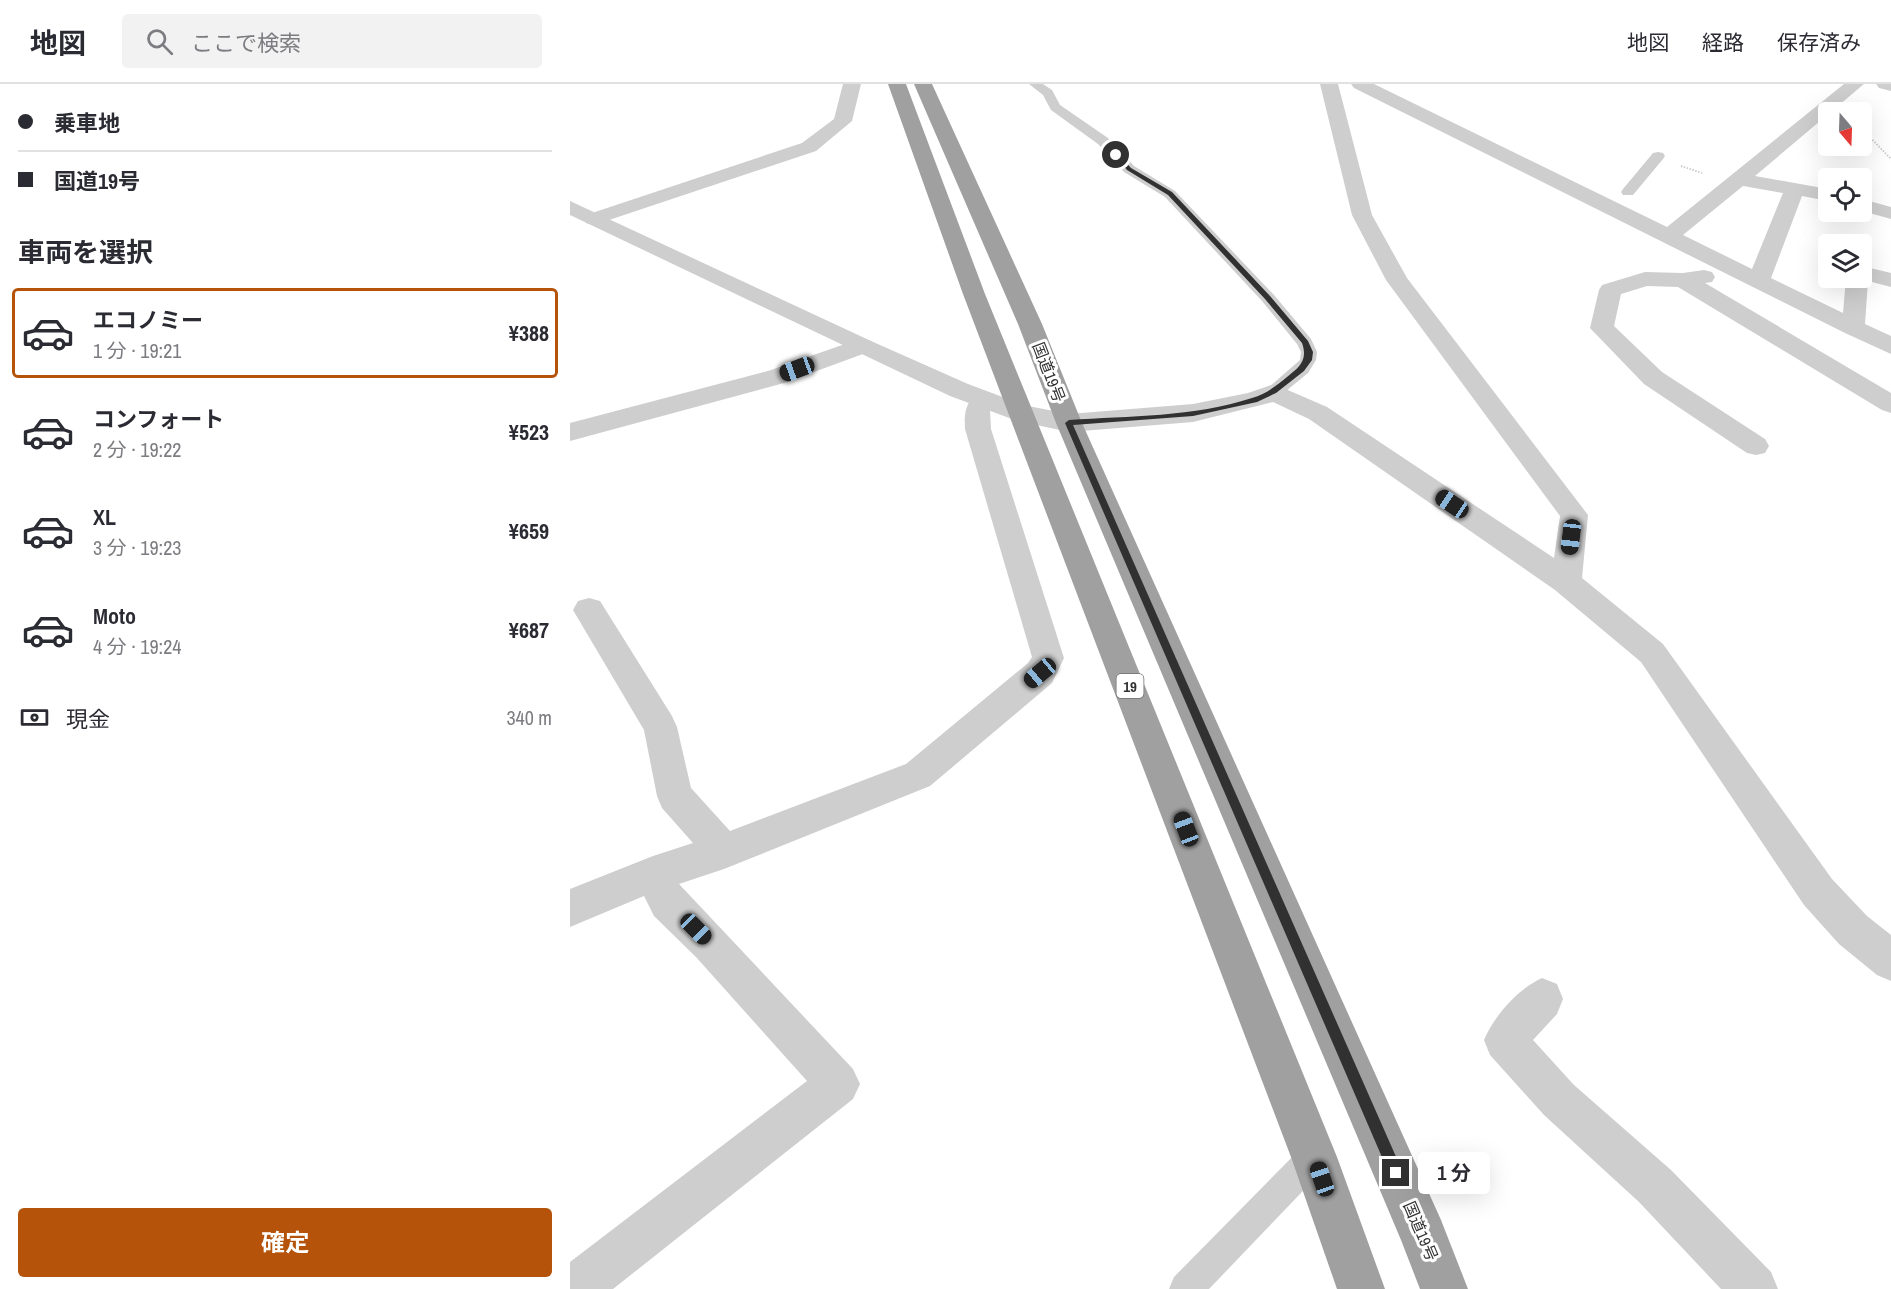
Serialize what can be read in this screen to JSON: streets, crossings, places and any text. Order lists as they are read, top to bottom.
{
  "streets": {
    "highway": ["国道19号", "19"]
  },
  "north": "bottom",
  "page": {
    "header": "地図",
    "search": "ここで検索",
    "nav": ["地図", "経路", "保存済み"],
    "banner": ["乗車地", "国道19号"],
    "heading": "車両を選択",
    "list": [
      {
        "name": "エコノミー",
        "note": "1 分 · 19:21",
        "value": "¥388"
      },
      {
        "name": "コンフォート",
        "note": "2 分 · 19:22",
        "value": "¥523"
      },
      {
        "name": "XL",
        "note": "3 分 · 19:23",
        "value": "¥659"
      },
      {
        "name": "Moto",
        "note": "4 分 · 19:24",
        "value": "¥687"
      }
    ],
    "pay": ["現金", "340 m"],
    "bubble": "1 分",
    "buttons": "確定"
  }
}
